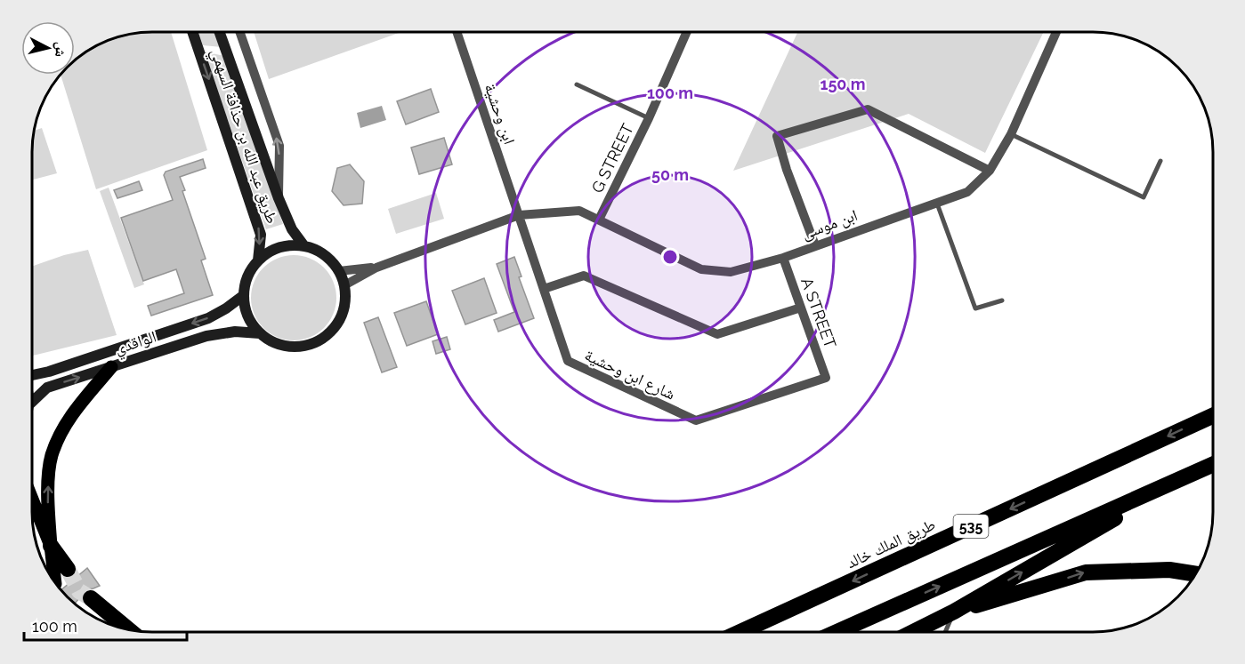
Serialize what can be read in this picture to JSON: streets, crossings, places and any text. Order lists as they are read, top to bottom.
{
  "streets": {
    "highway": ["535", "طريق الملك خالد"],
    "street": [
      "ابن وحشية",
      "طريق عبد الله بن حذافة السهمي",
      "G STREET",
      "ابن موسى",
      "A STREET",
      "الواقدي",
      "شارع ابن وحشية"
    ]
  },
  "crossings": [
    ["ابن وحشية", "ابن موسى"],
    ["ابن وحشية", "شارع ابن وحشية"],
    ["طريق عبد الله بن حذافة السهمي", "الواقدي"],
    ["G STREET", "ابن موسى"],
    ["ابن موسى", "A STREET"],
    ["ابن موسى", "شارع ابن وحشية"],
    ["A STREET", "شارع ابن وحشية"]
  ],
  "scale_bar": "100 m",
  "north": "right",
  "rings": ["150 m", "100 m", "50 m"]
}
